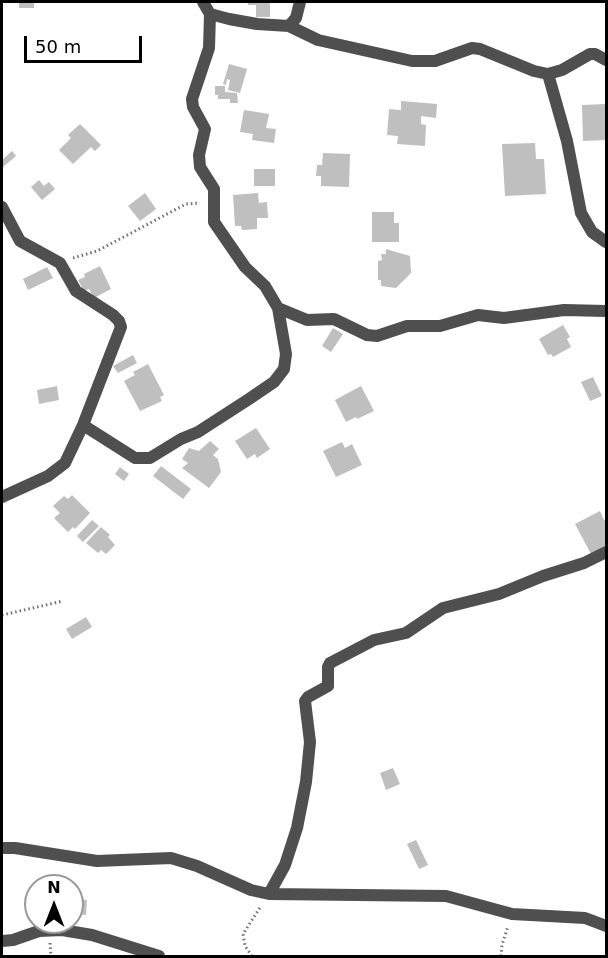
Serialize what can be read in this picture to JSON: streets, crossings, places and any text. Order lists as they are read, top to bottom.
{
  "scale_bar": "50 m",
  "north": "top"
}
